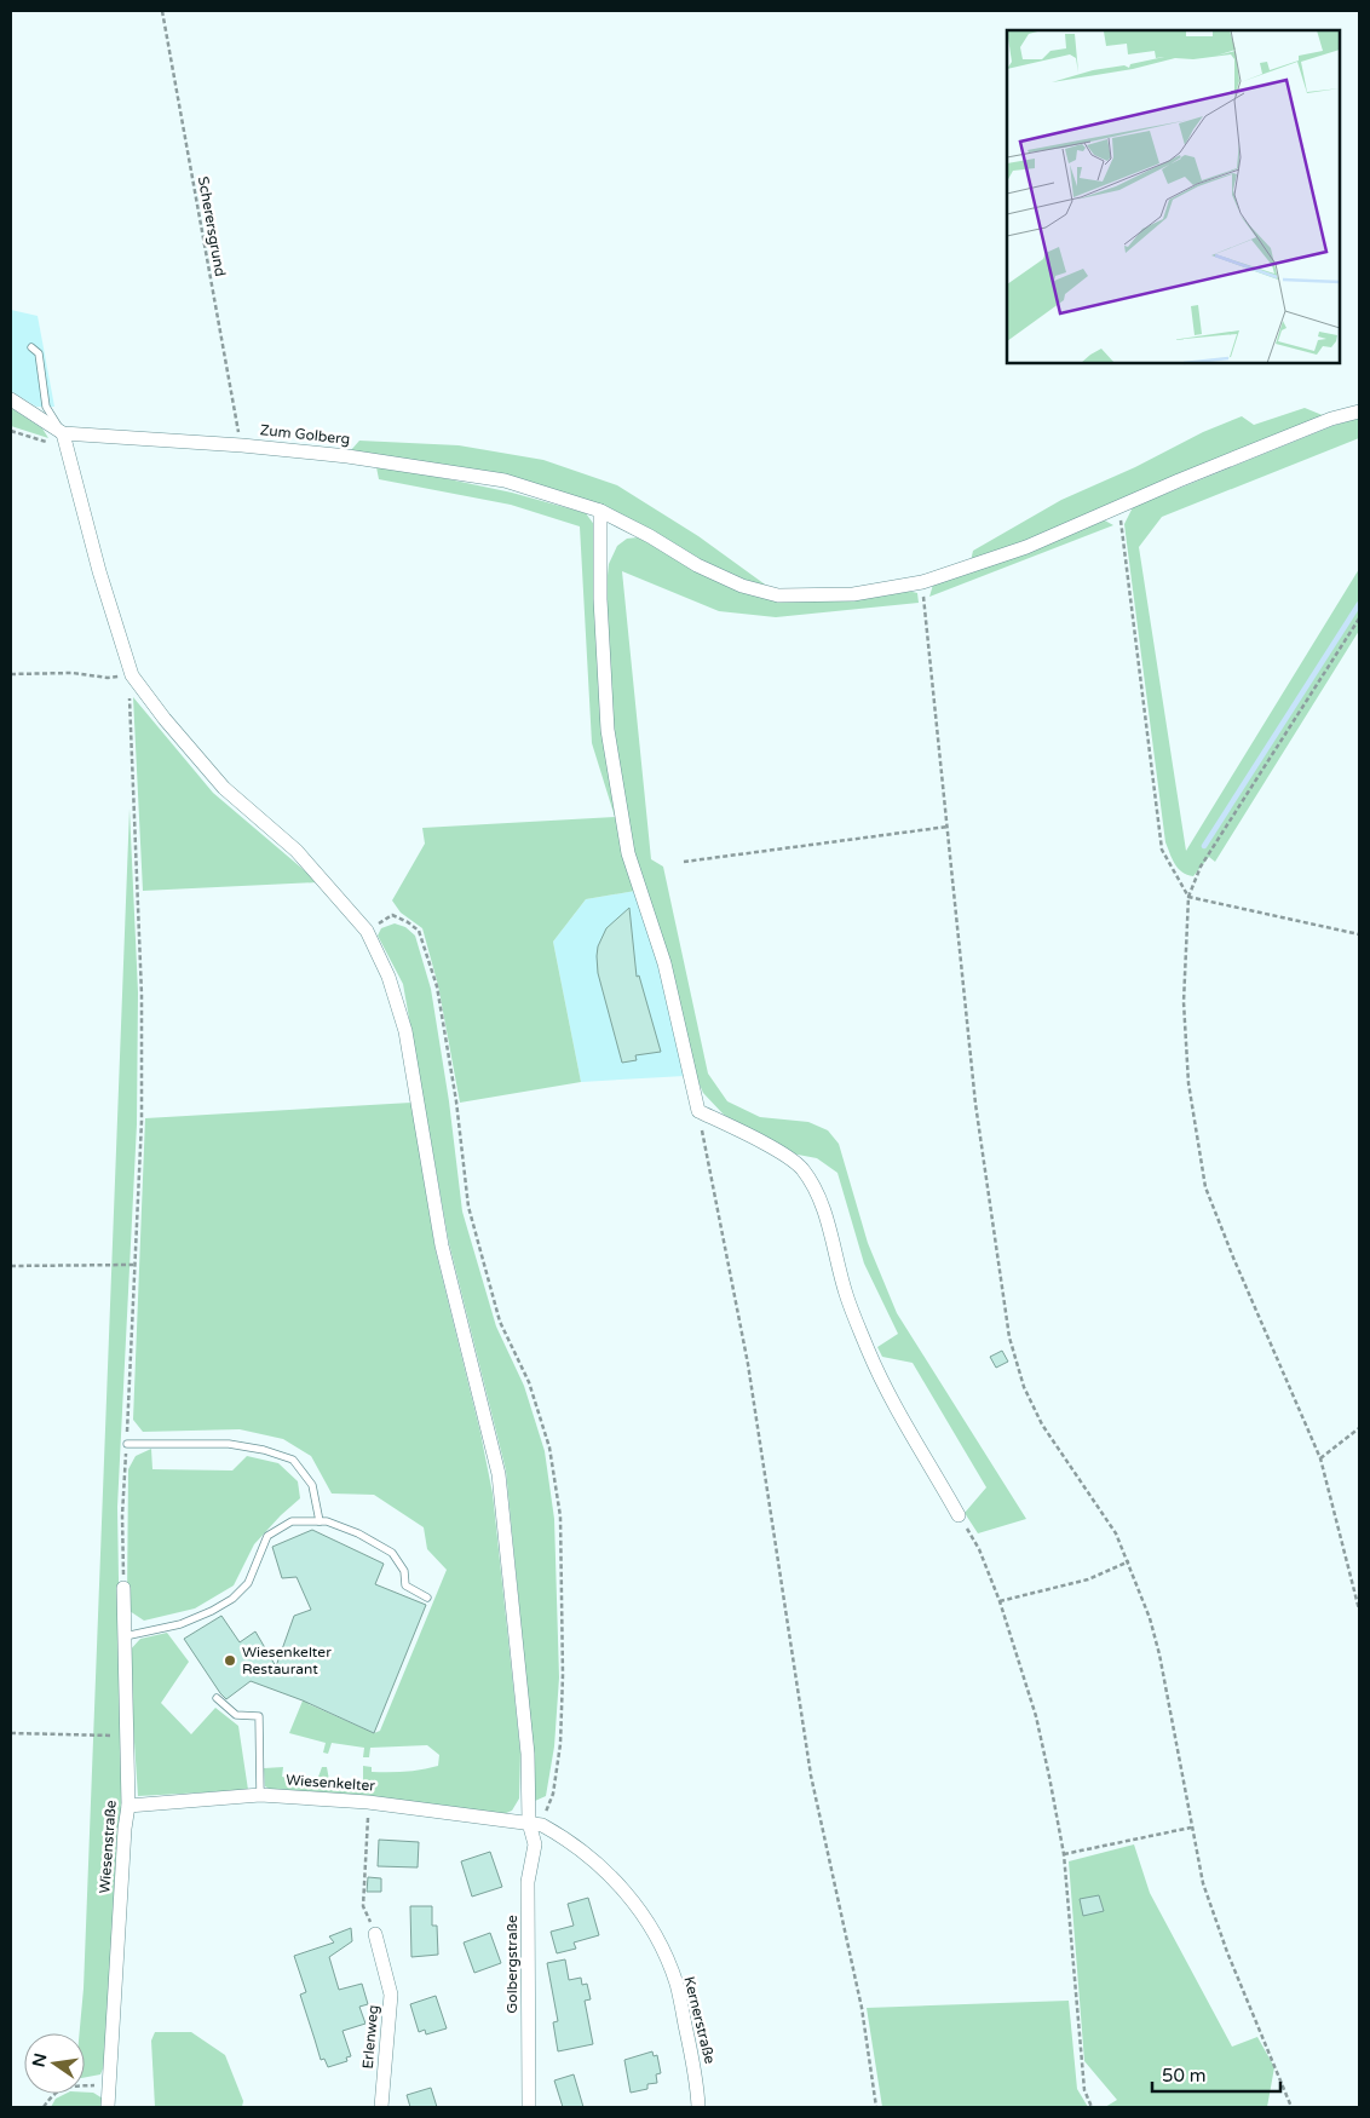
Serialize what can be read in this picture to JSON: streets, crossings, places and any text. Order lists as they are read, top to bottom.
{
  "streets": {
    "street": [
      "Zum Golberg",
      "Wiesenkelter",
      "Wiesenstraße",
      "Golbergstraße",
      "Kernerstraße",
      "Erlenweg"
    ],
    "path": ["Scherersgrund"]
  },
  "crossings": [
    ["Scherersgrund", "Zum Golberg"],
    ["Zum Golberg", "Golbergstraße"],
    ["Wiesenkelter", "Wiesenstraße"],
    ["Wiesenkelter", "Golbergstraße"],
    ["Wiesenkelter", "Kernerstraße"],
    ["Golbergstraße", "Kernerstraße"]
  ],
  "places": ["Wiesenkelter Restaurant"],
  "scale_bar": "50 m",
  "north": "left"
}
